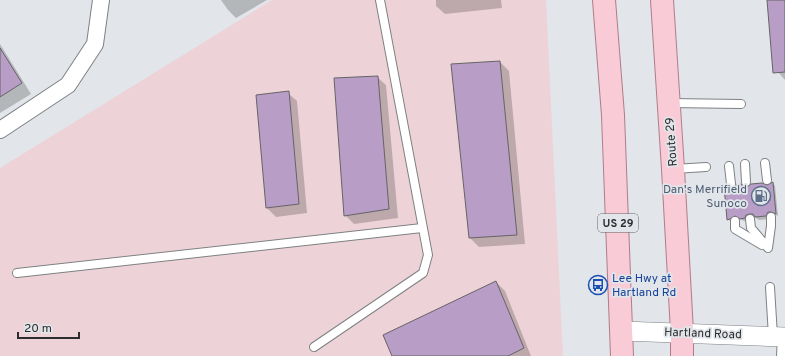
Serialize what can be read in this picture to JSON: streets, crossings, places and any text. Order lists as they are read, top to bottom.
{
  "streets": {
    "main road": ["Route 29", "US 29"],
    "street": ["Hartland Road"]
  },
  "crossings": [
    ["Route 29", "Hartland Road"],
    ["US 29", "Hartland Road"]
  ],
  "places": {
    "fuel station": ["Dan's Merrifield Sunoco"],
    "bus stop": ["Lee Hwy at Hartland Rd"]
  },
  "scale_bar": "20 m"
}
